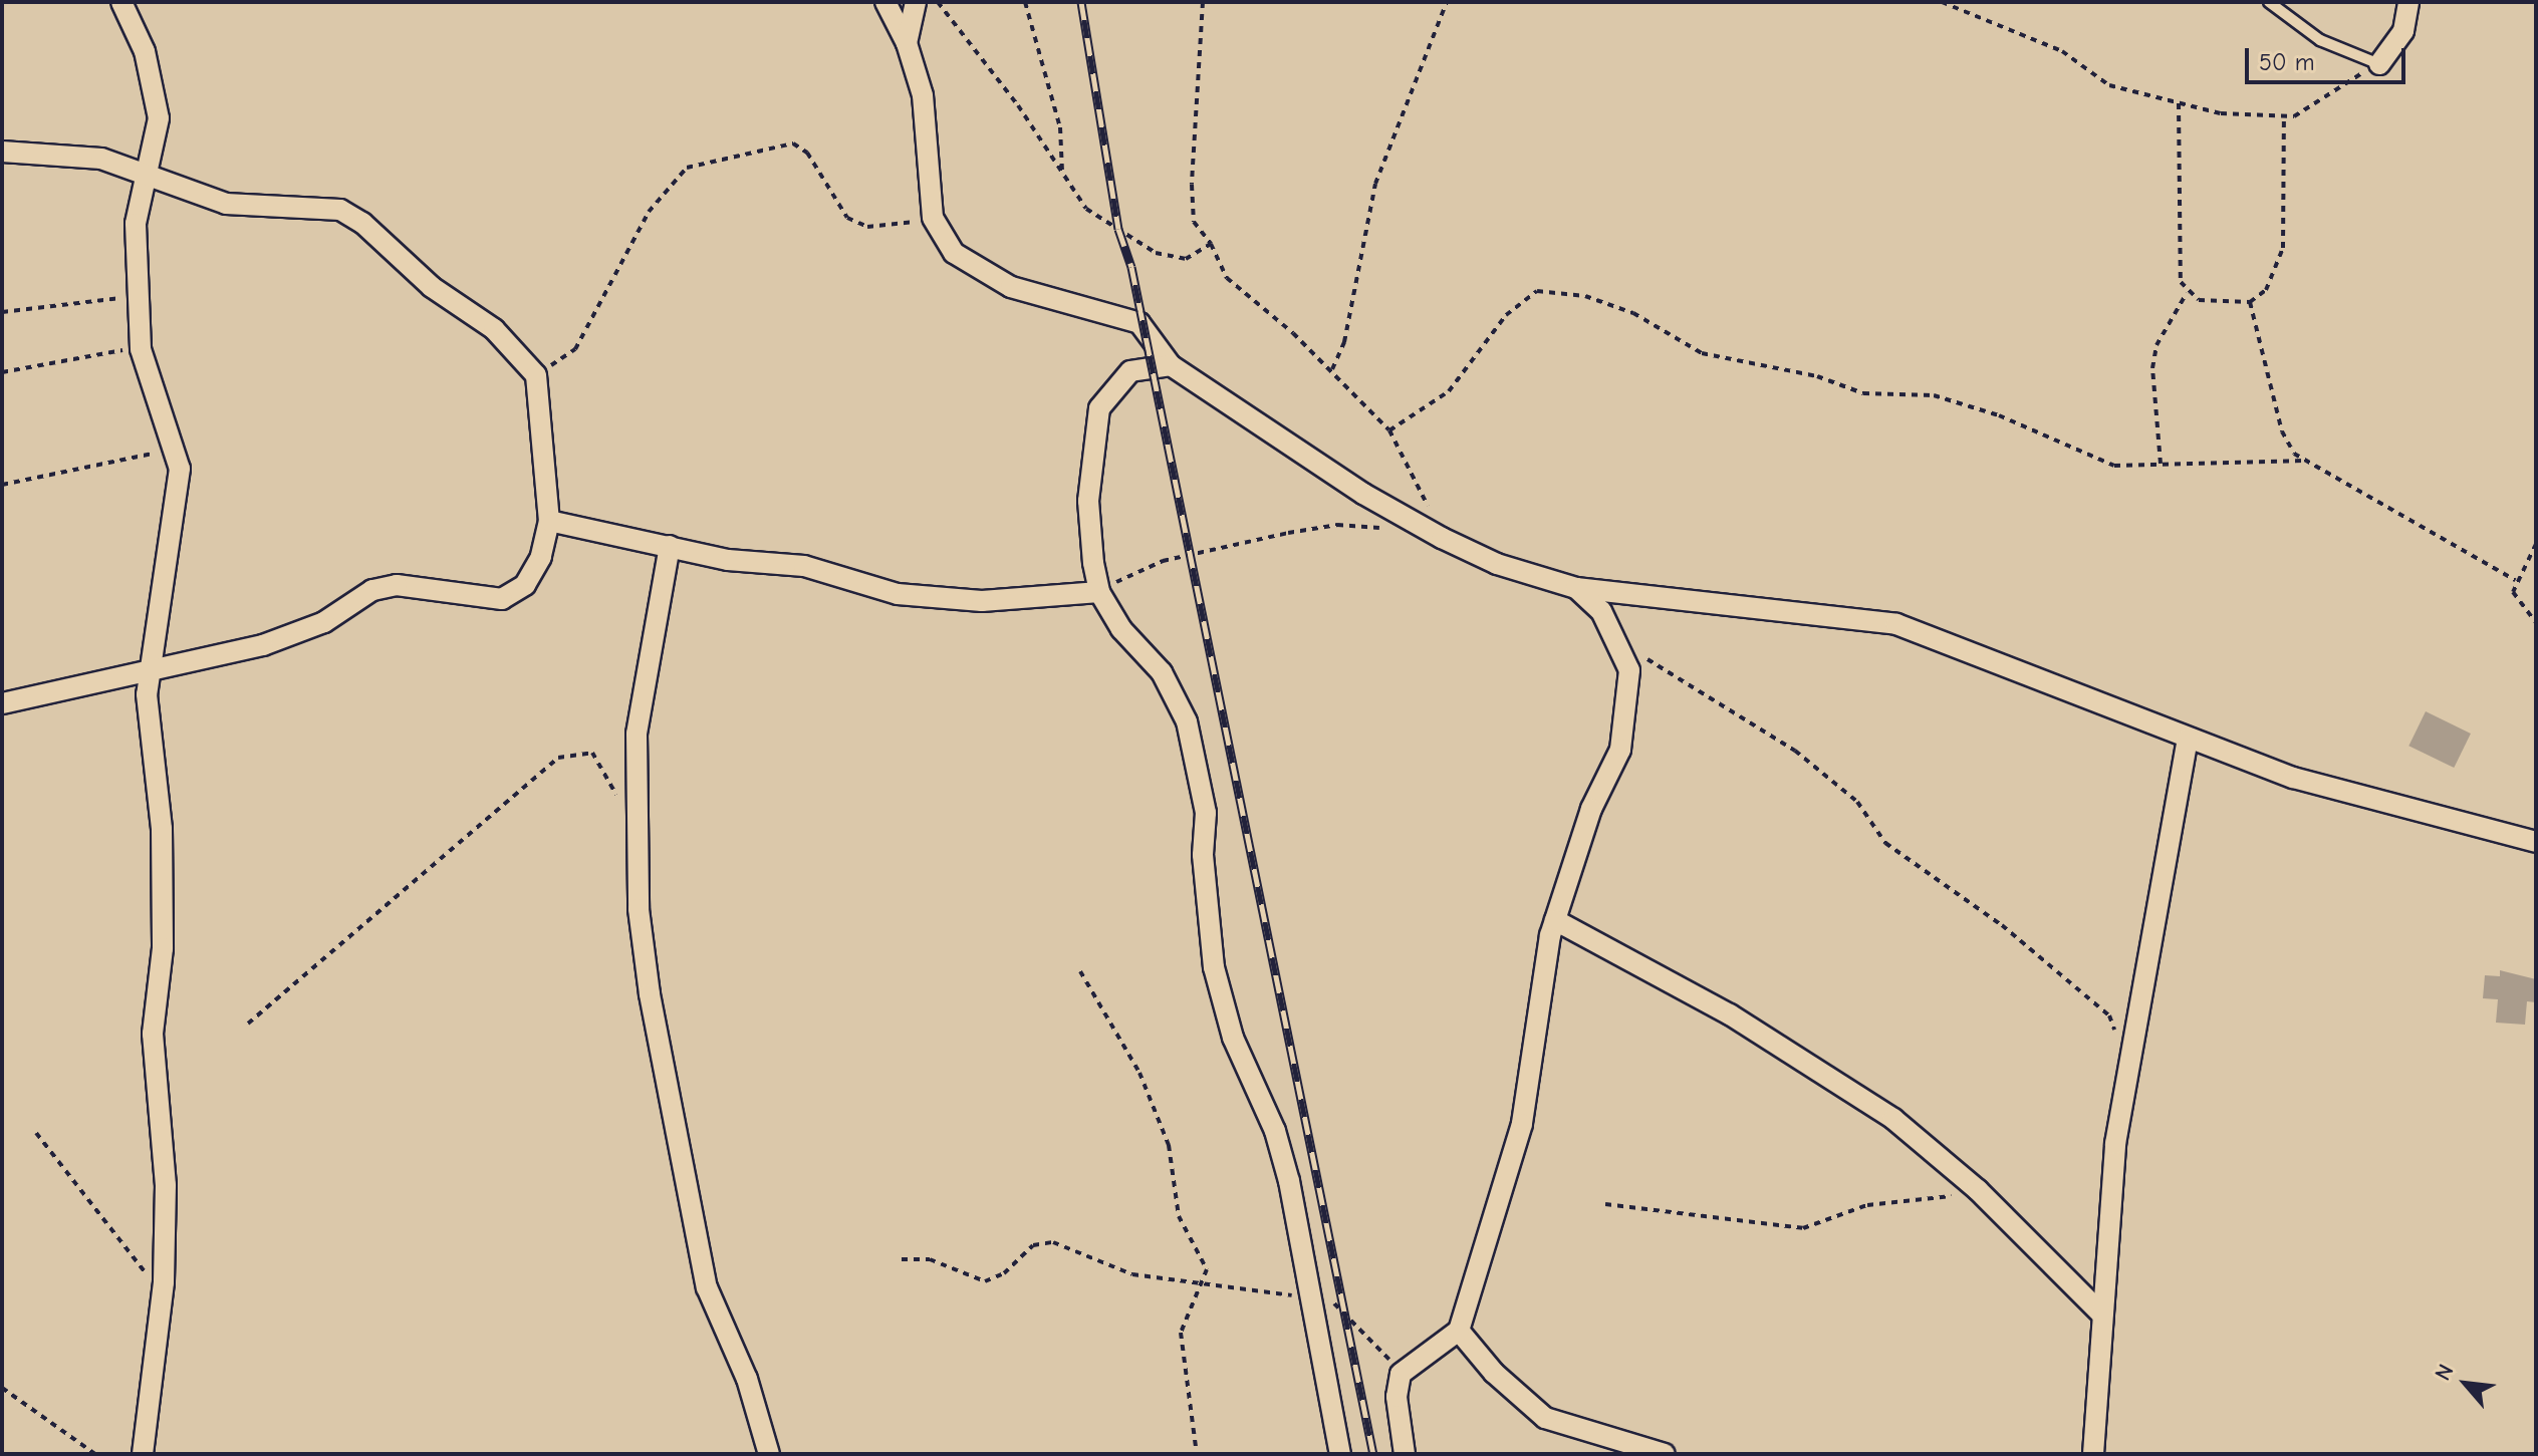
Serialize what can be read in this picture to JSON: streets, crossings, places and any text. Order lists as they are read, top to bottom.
{
  "scale_bar": "50 m",
  "north": "top left"
}
